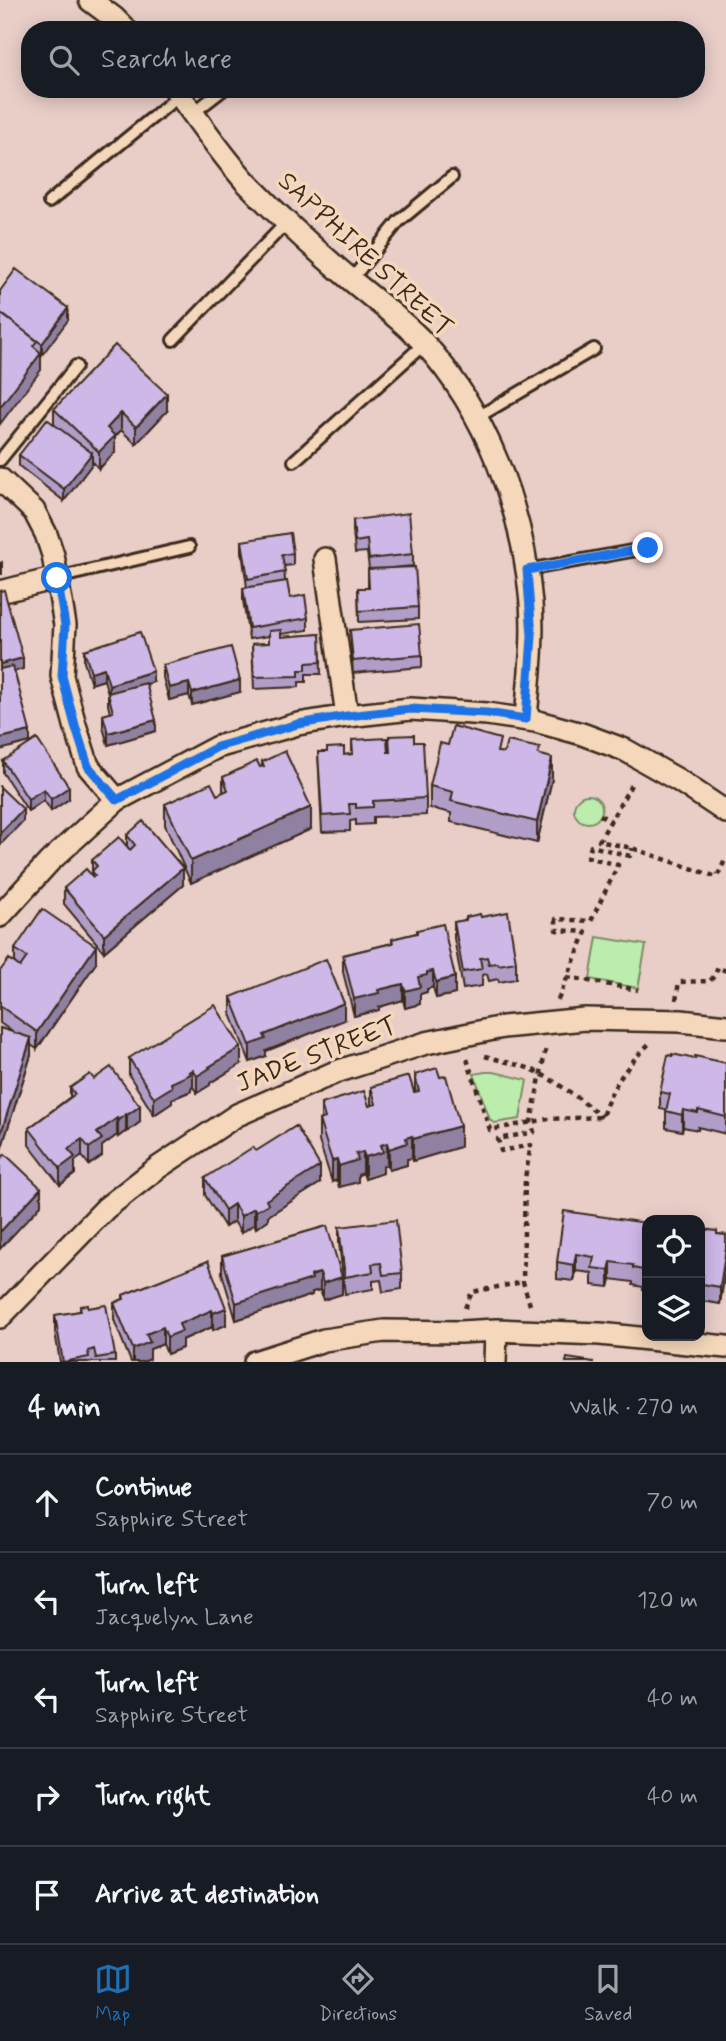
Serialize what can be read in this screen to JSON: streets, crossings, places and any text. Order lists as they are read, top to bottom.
{
  "streets": {
    "street": ["SAPPHIRE STREET", "JADE STREET"]
  },
  "page": {
    "search": "Search here",
    "heading": ["4 min", "Walk · 270 m"],
    "list": [
      ["Continue", "Sapphire Street", "70 m"],
      ["Turn left", "Jacquelyn Lane", "120 m"],
      ["Turn left", "Sapphire Street", "40 m"],
      ["Turn right", "40 m"],
      "Arrive at destination"
    ],
    "nav": ["Map", "Directions", "Saved"]
  }
}
